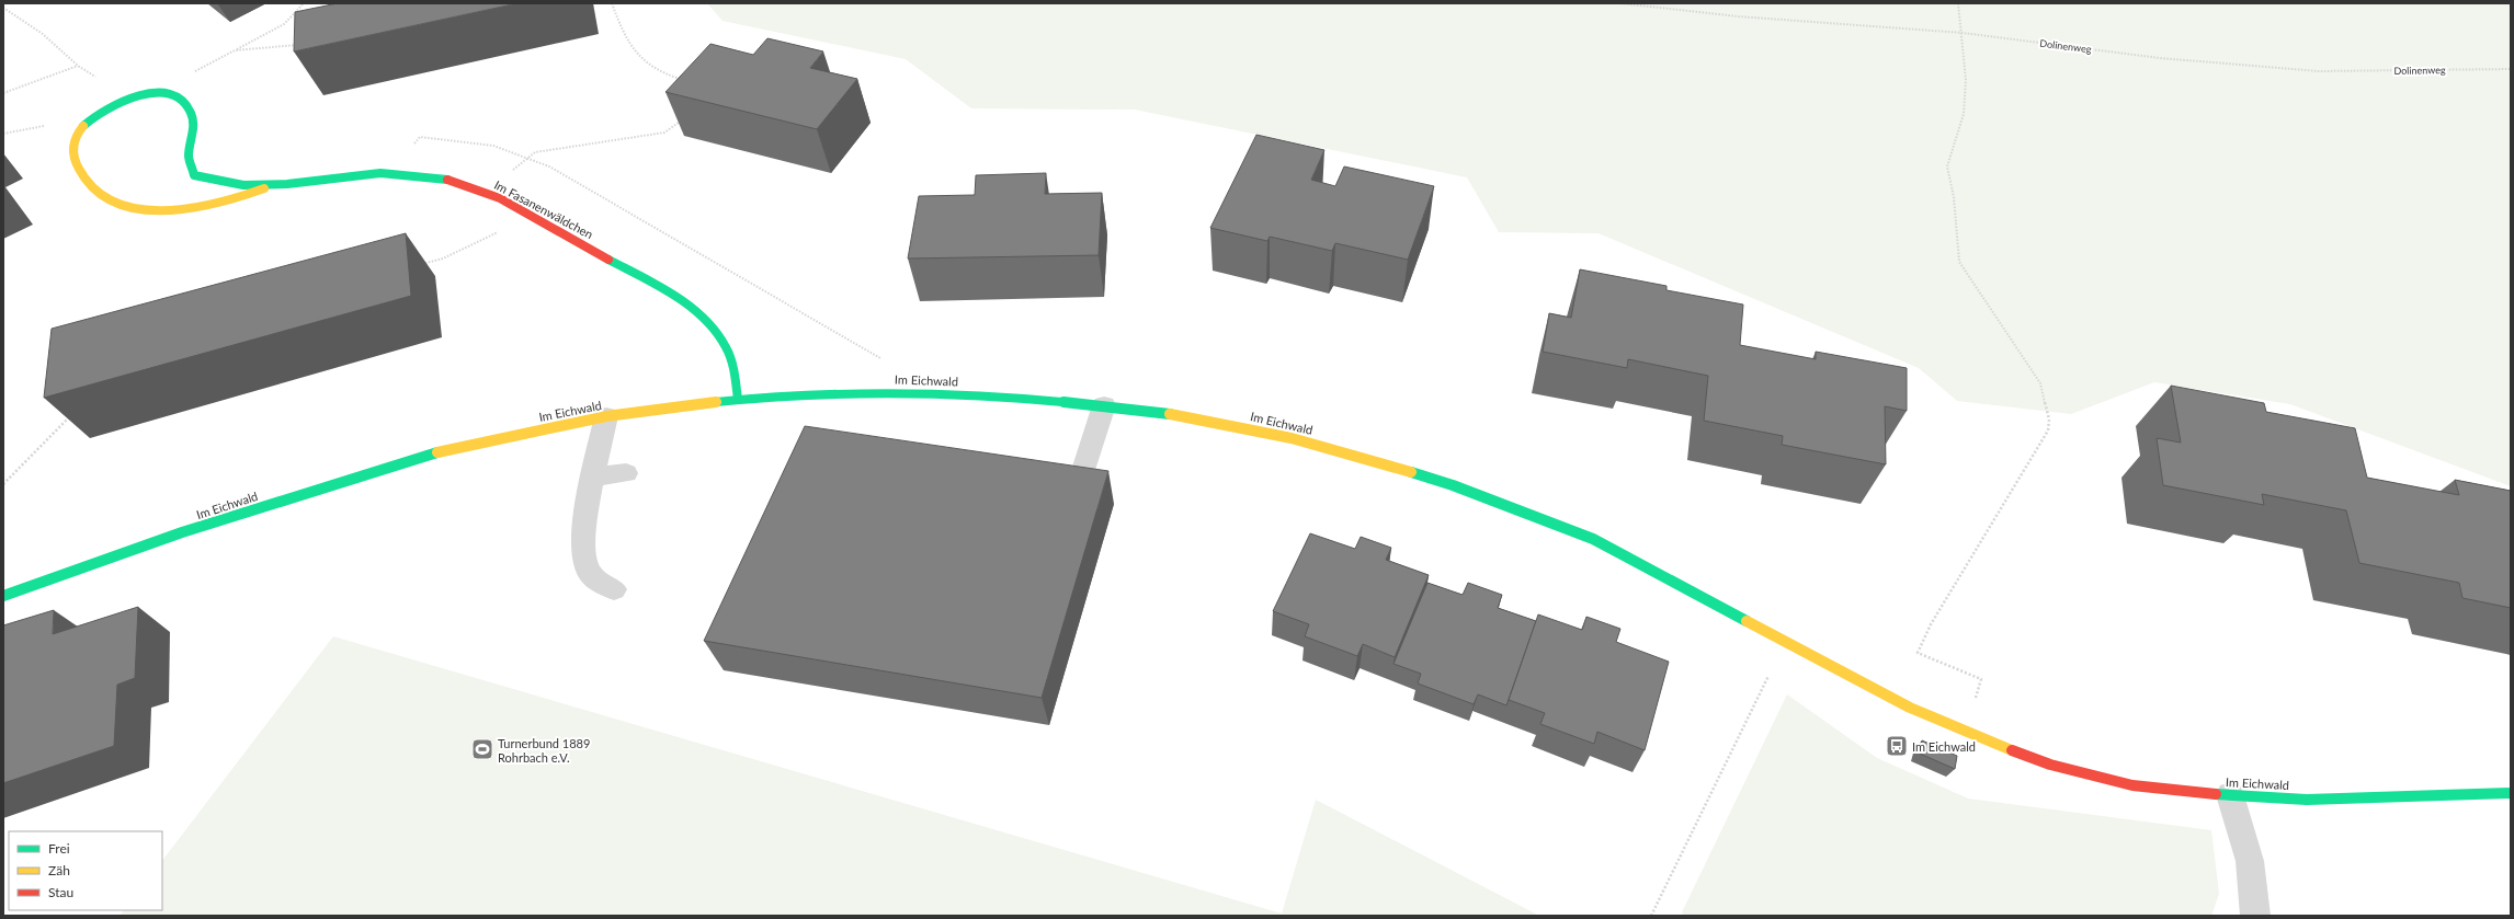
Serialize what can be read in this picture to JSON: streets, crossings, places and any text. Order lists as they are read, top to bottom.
{
  "streets": {
    "street": ["Im Fasanenwäldchen", "Im Eichwald"],
    "path": ["Dolinenweg"]
  },
  "crossings": [
    ["Im Fasanenwäldchen", "Im Eichwald"]
  ],
  "places": {
    "bus stop": ["Im Eichwald"],
    "sports": ["Turnerbund 1889 Rohrbach e.V."]
  },
  "legend": ["Frei", "Zäh", "Stau"]
}
